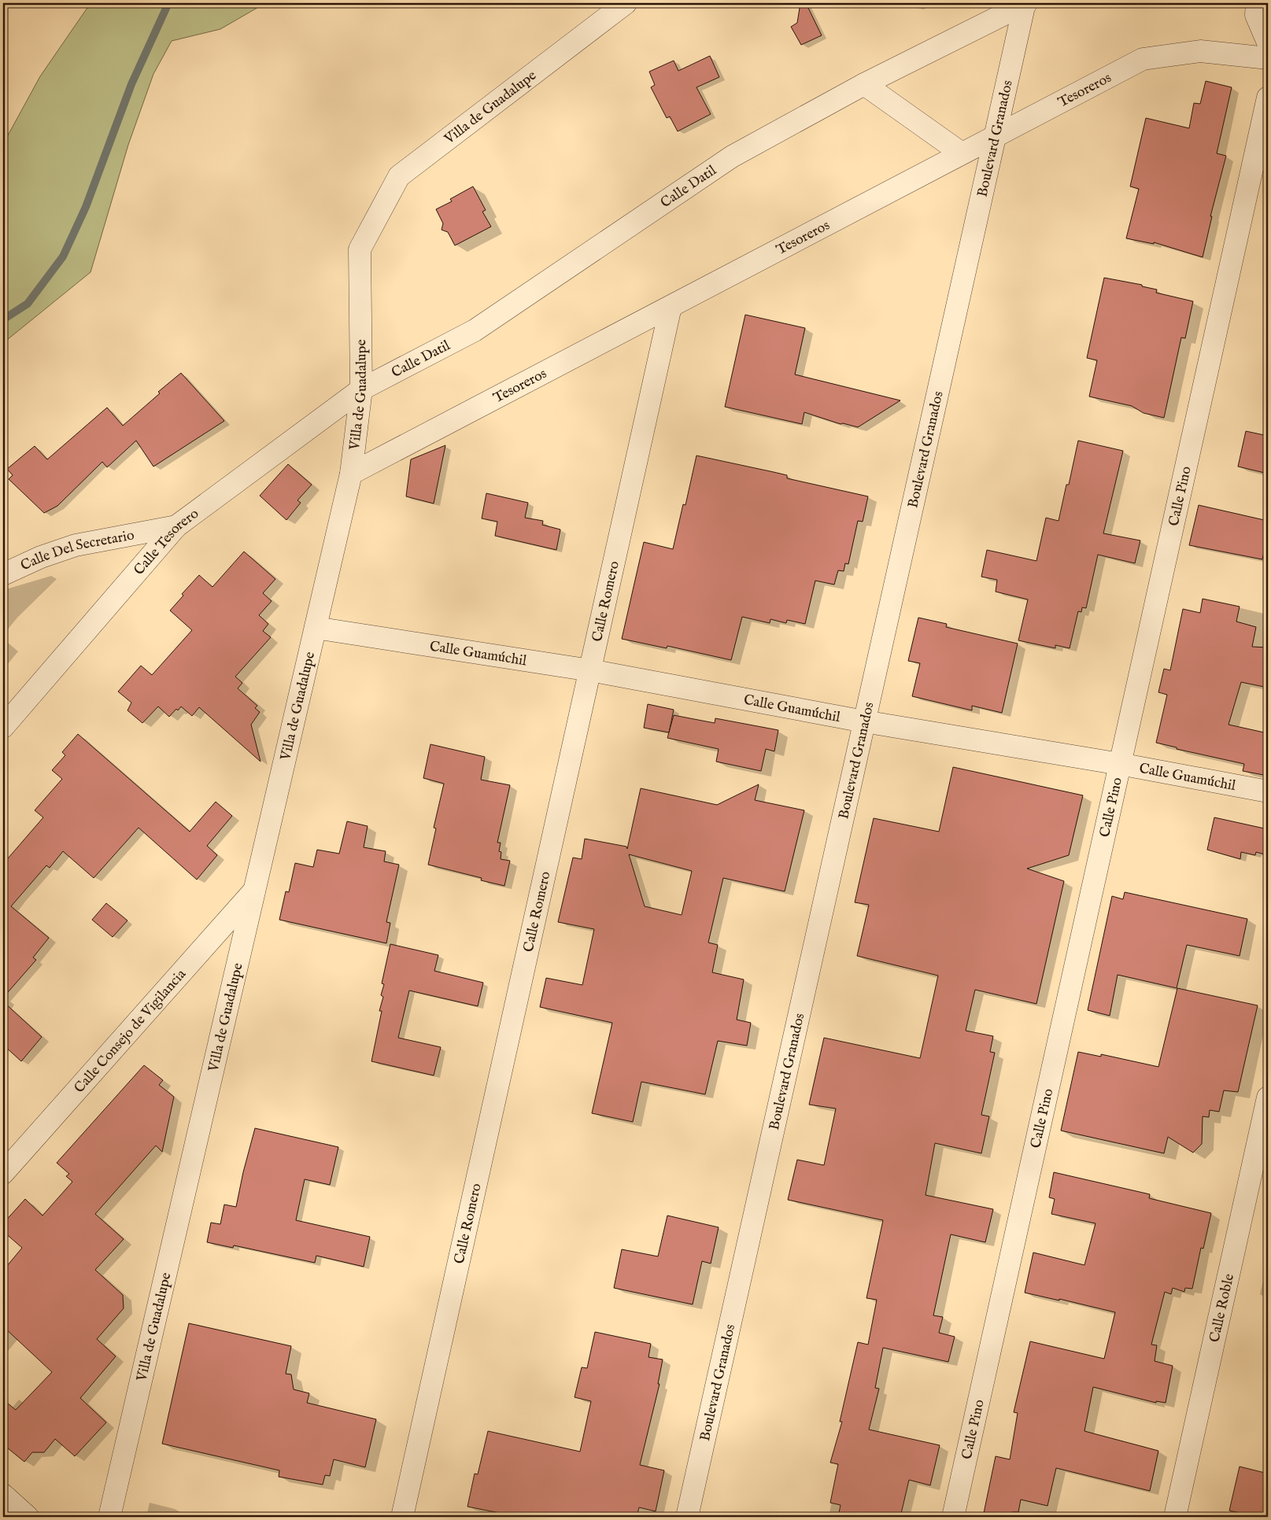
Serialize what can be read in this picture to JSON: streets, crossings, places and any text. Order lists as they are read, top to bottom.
{
  "streets": {
    "street": [
      "Tesoreros",
      "Villa de Guadalupe",
      "Boulevard Granados",
      "Calle Datil",
      "Calle Pino",
      "Calle Tesorero",
      "Calle Del Secretario",
      "Calle Romero",
      "Calle Guamúchil",
      "Calle Consejo de Vigilancia",
      "Calle Roble"
    ]
  },
  "crossings": [
    ["Tesoreros", "Villa de Guadalupe"],
    ["Tesoreros", "Boulevard Granados"],
    ["Tesoreros", "Calle Romero"],
    ["Villa de Guadalupe", "Calle Datil"],
    ["Villa de Guadalupe", "Calle Tesorero"],
    ["Villa de Guadalupe", "Calle Guamúchil"],
    ["Villa de Guadalupe", "Calle Consejo de Vigilancia"],
    ["Boulevard Granados", "Calle Datil"],
    ["Boulevard Granados", "Calle Guamúchil"],
    ["Calle Datil", "Calle Tesorero"],
    ["Calle Pino", "Calle Guamúchil"],
    ["Calle Tesorero", "Calle Del Secretario"],
    ["Calle Romero", "Calle Guamúchil"]
  ]
}
